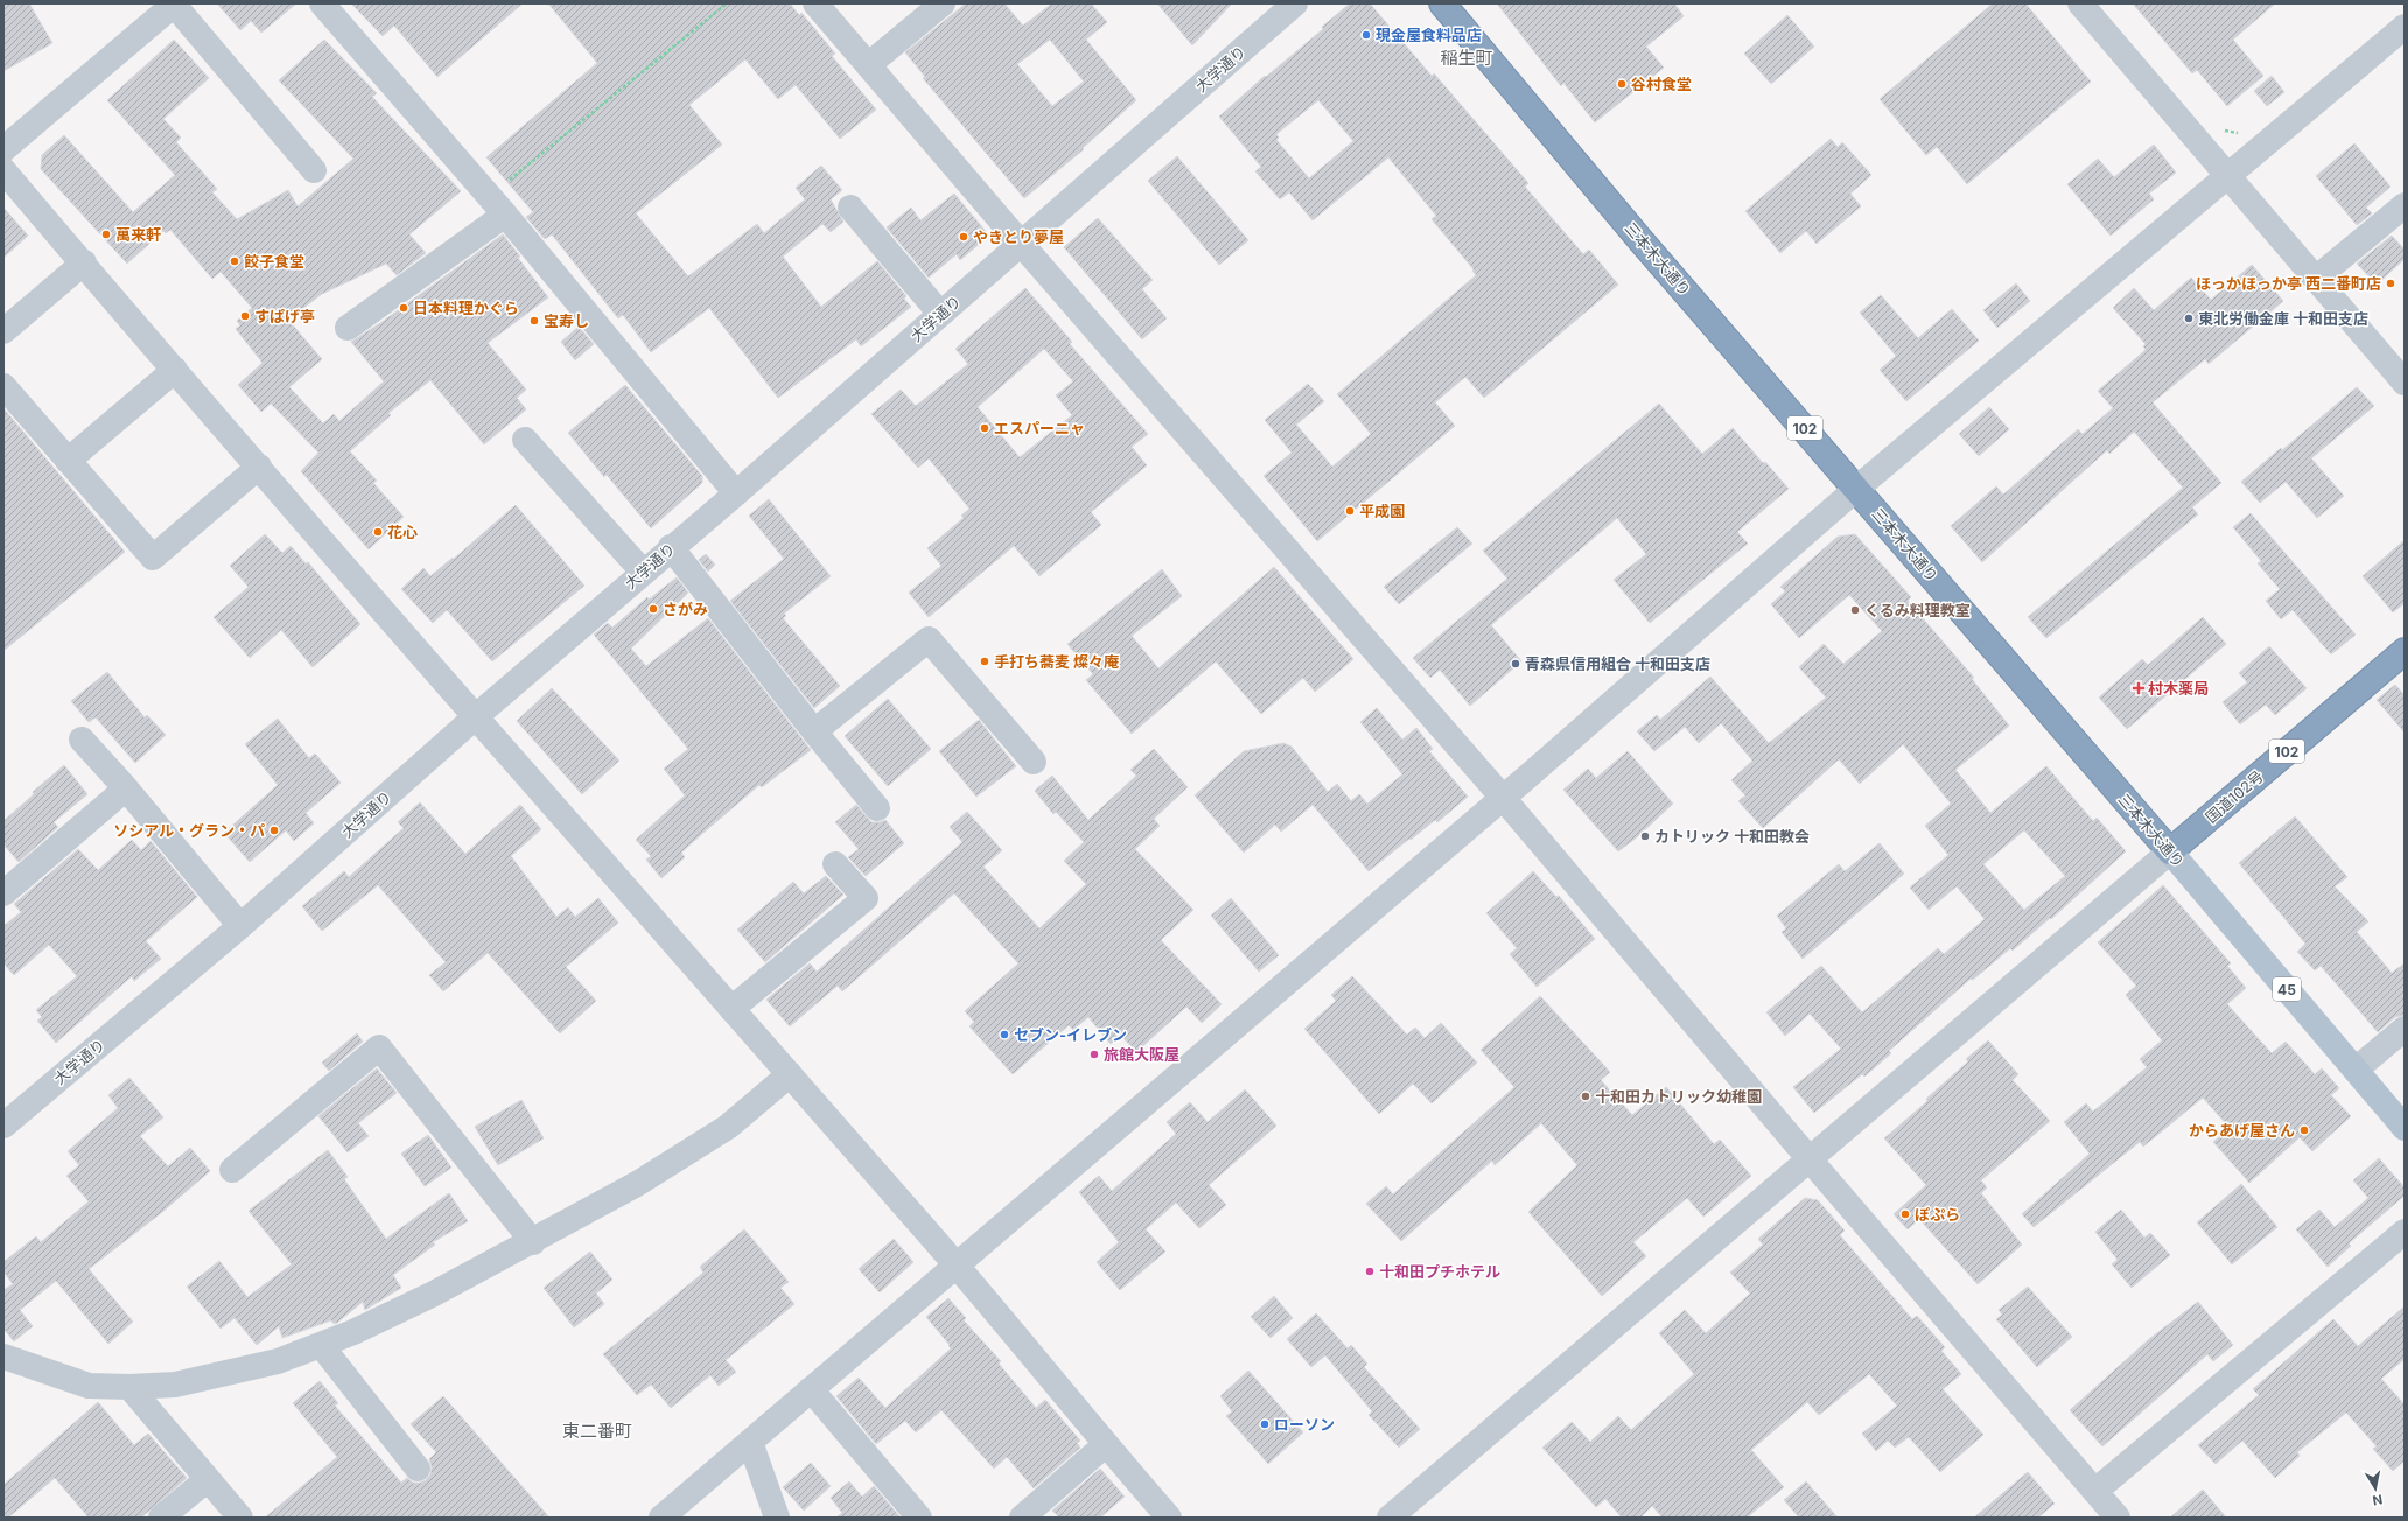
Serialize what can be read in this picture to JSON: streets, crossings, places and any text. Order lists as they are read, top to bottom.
{
  "streets": {
    "highway": ["三本木大通り", "102", "国道102号"],
    "main road": ["45"],
    "street": ["大学通り"]
  },
  "crossings": [
    ["三本木大通り", "国道102号"]
  ],
  "districts": ["稲生町", "東二番町"],
  "places": {
    "other": [
      "現金屋食料品店",
      "谷村食堂",
      "萬来軒",
      "やきとり夢屋",
      "餃子食堂",
      "ほっかほっか亭 西二番町店",
      "日本料理かぐら",
      "すぱげ亭",
      "東北労働金庫 十和田支店",
      "宝寿し",
      "エスパーニャ",
      "平成園",
      "花心",
      "さがみ",
      "くるみ料理教室",
      "手打ち蕎麦 燦々庵",
      "青森県信用組合 十和田支店",
      "ソシアル・グラン・パ",
      "カトリック 十和田教会",
      "セブン-イレブン",
      "旅館大阪屋",
      "十和田カトリック幼稚園",
      "からあげ屋さん",
      "ぽぷら",
      "十和田プチホテル",
      "ローソン"
    ],
    "health": ["村木薬局"]
  },
  "north": "bottom"
}
